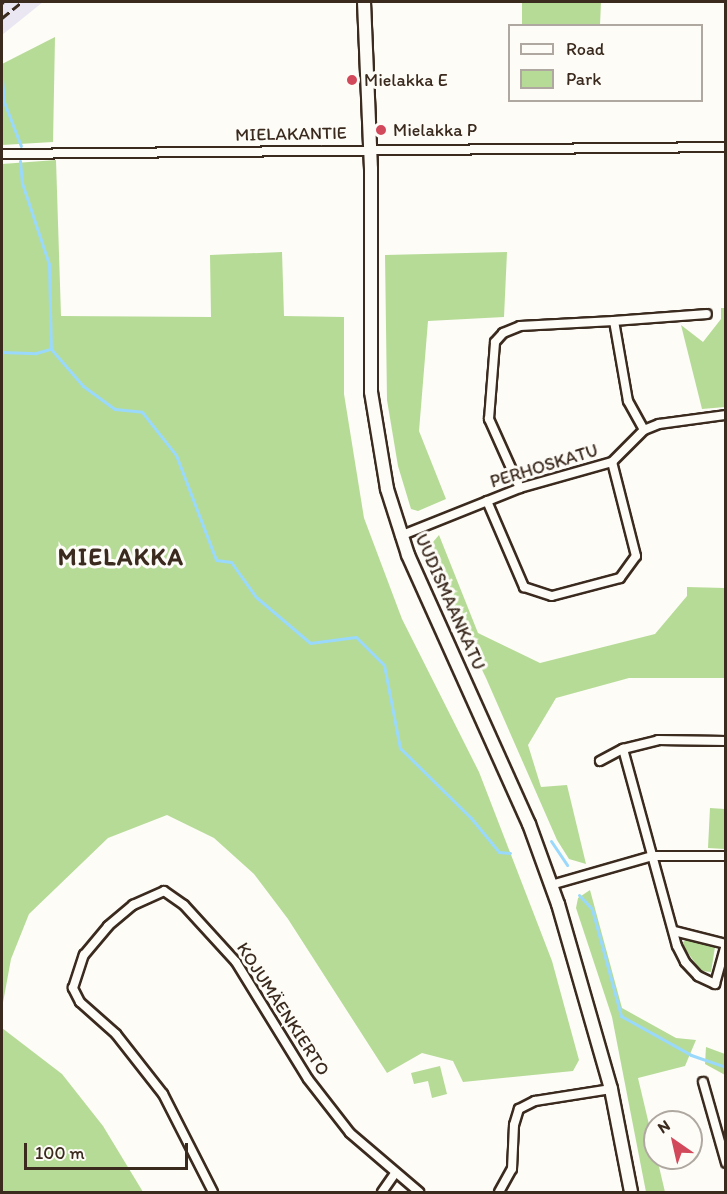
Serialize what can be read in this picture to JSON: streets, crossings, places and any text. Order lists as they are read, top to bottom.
{
  "streets": {
    "street": [
      "MIELAKANTIE",
      "PERHOSKATU",
      "UUDISMAANKATU",
      "KOJUMÄENKIERTO"
    ]
  },
  "crossings": [
    ["MIELAKANTIE", "UUDISMAANKATU"],
    ["PERHOSKATU", "UUDISMAANKATU"]
  ],
  "districts": ["MIELAKKA"],
  "places": ["Mielakka E", "Mielakka P"],
  "legend": ["Road", "Park"],
  "scale_bar": "100 m",
  "north": "top left"
}
